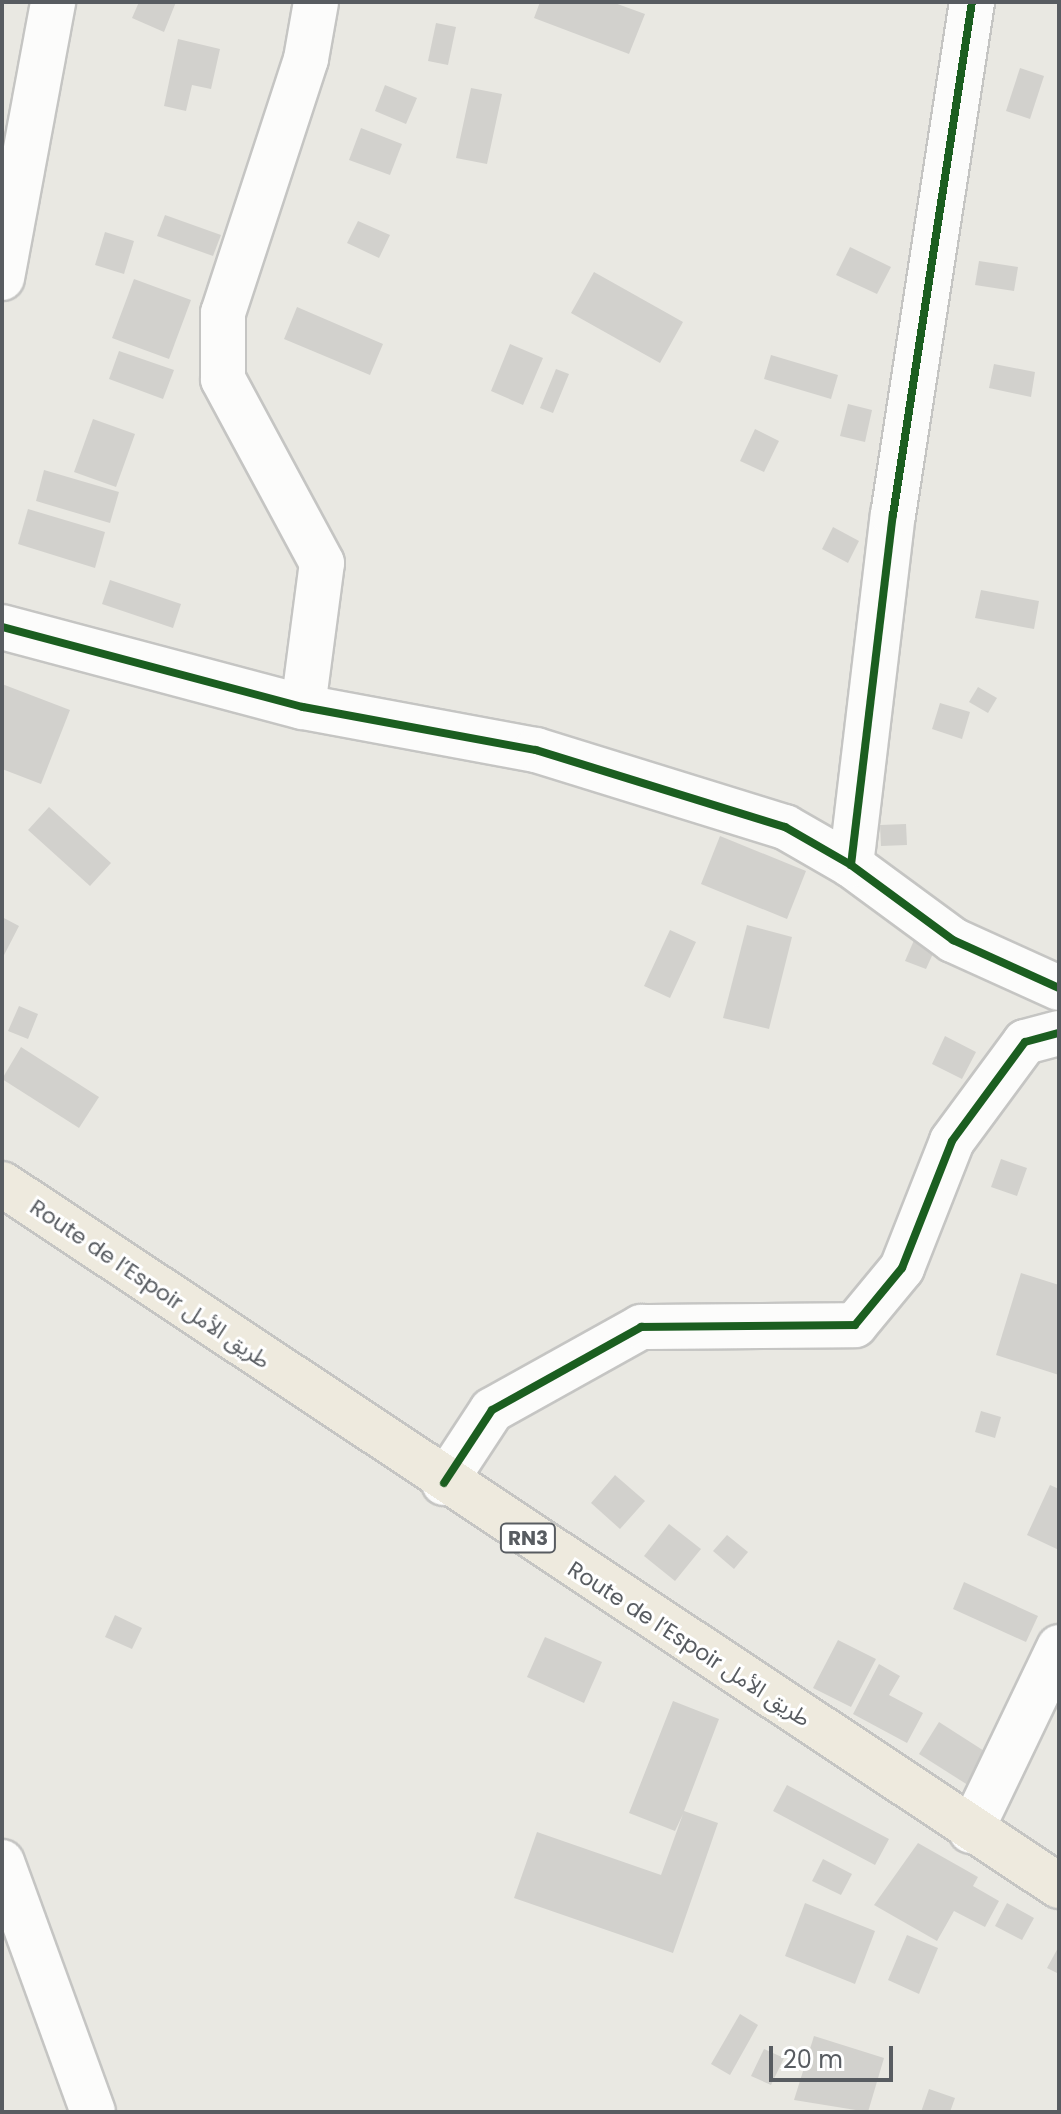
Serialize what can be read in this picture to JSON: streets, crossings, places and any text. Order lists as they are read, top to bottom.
{
  "streets": {
    "highway": ["Route de l’Espoir طريق الأمل", "RN3"]
  },
  "scale_bar": "20 m"
}
